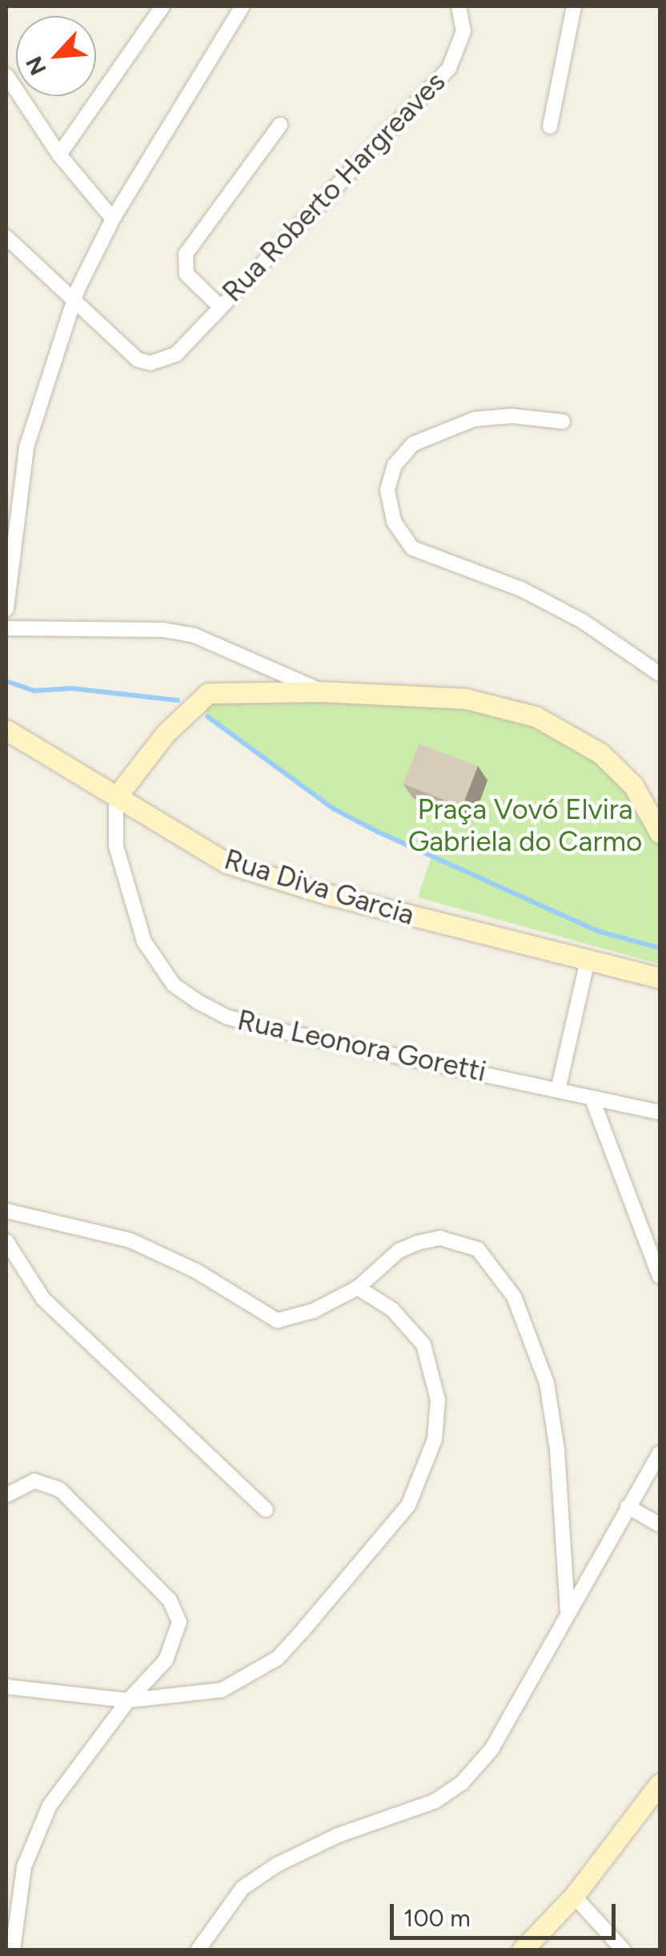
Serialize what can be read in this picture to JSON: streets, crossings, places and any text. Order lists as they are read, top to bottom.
{
  "streets": {
    "street": ["Rua Roberto Hargreaves", "Rua Diva Garcia", "Rua Leonora Goretti"]
  },
  "crossings": [
    ["Rua Diva Garcia", "Rua Leonora Goretti"]
  ],
  "parks": ["Praça Vovó Elvira Gabriela do Carmo"],
  "scale_bar": "100 m",
  "north": "bottom left"
}
